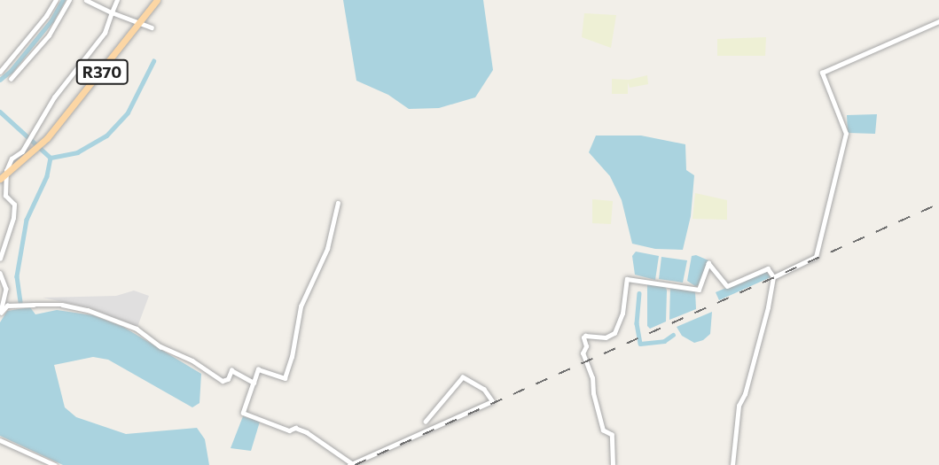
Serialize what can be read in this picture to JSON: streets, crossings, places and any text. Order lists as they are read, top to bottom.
{
  "streets": {
    "main road": ["R370"]
  }
}
